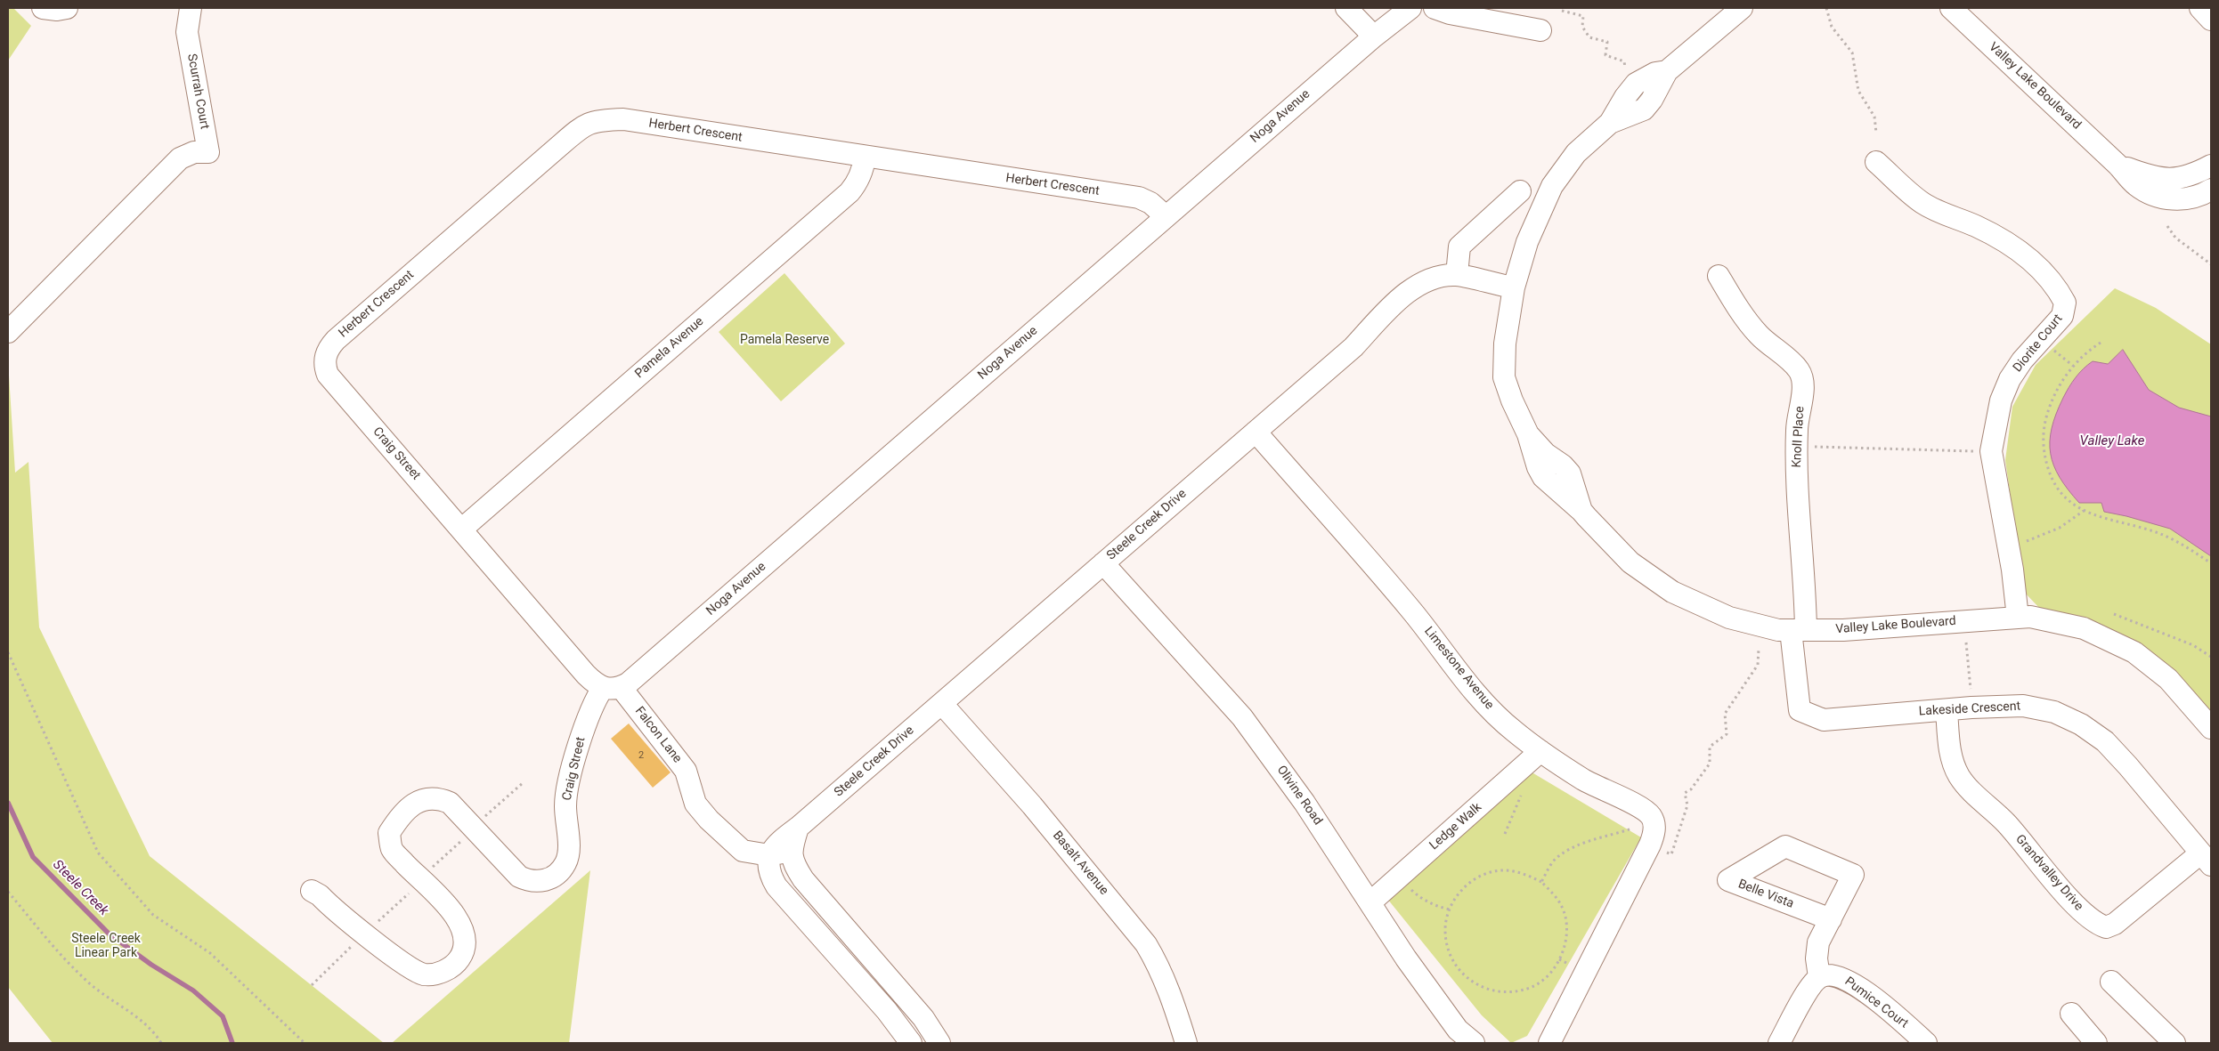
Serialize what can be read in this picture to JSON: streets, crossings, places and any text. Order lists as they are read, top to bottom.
{
  "streets": {
    "street": [
      "Valley Lake Boulevard",
      "Scurrah Court",
      "Noga Avenue",
      "Herbert Crescent",
      "Diorite Court",
      "Pamela Avenue",
      "Knoll Place",
      "Craig Street",
      "Steele Creek Drive",
      "Limestone Avenue",
      "Lakeside Crescent",
      "Falcon Lane",
      "Olivine Road",
      "Ledge Walk",
      "Basalt Avenue",
      "Grandvalley Drive",
      "Belle Vista",
      "Pumice Court"
    ]
  },
  "crossings": [
    ["Valley Lake Boulevard", "Diorite Court"],
    ["Valley Lake Boulevard", "Knoll Place"],
    ["Valley Lake Boulevard", "Steele Creek Drive"],
    ["Valley Lake Boulevard", "Lakeside Crescent"],
    ["Noga Avenue", "Herbert Crescent"],
    ["Noga Avenue", "Craig Street"],
    ["Noga Avenue", "Falcon Lane"],
    ["Herbert Crescent", "Pamela Avenue"],
    ["Herbert Crescent", "Craig Street"],
    ["Pamela Avenue", "Craig Street"],
    ["Knoll Place", "Lakeside Crescent"],
    ["Craig Street", "Falcon Lane"],
    ["Steele Creek Drive", "Limestone Avenue"],
    ["Steele Creek Drive", "Falcon Lane"],
    ["Steele Creek Drive", "Olivine Road"],
    ["Steele Creek Drive", "Basalt Avenue"],
    ["Limestone Avenue", "Ledge Walk"],
    ["Lakeside Crescent", "Grandvalley Drive"],
    ["Olivine Road", "Ledge Walk"],
    ["Belle Vista", "Pumice Court"]
  ],
  "water": ["Valley Lake", "Steele Creek"],
  "parks": ["Pamela Reserve", "Steele Creek Linear Park"],
  "house_numbers": ["2"]
}
